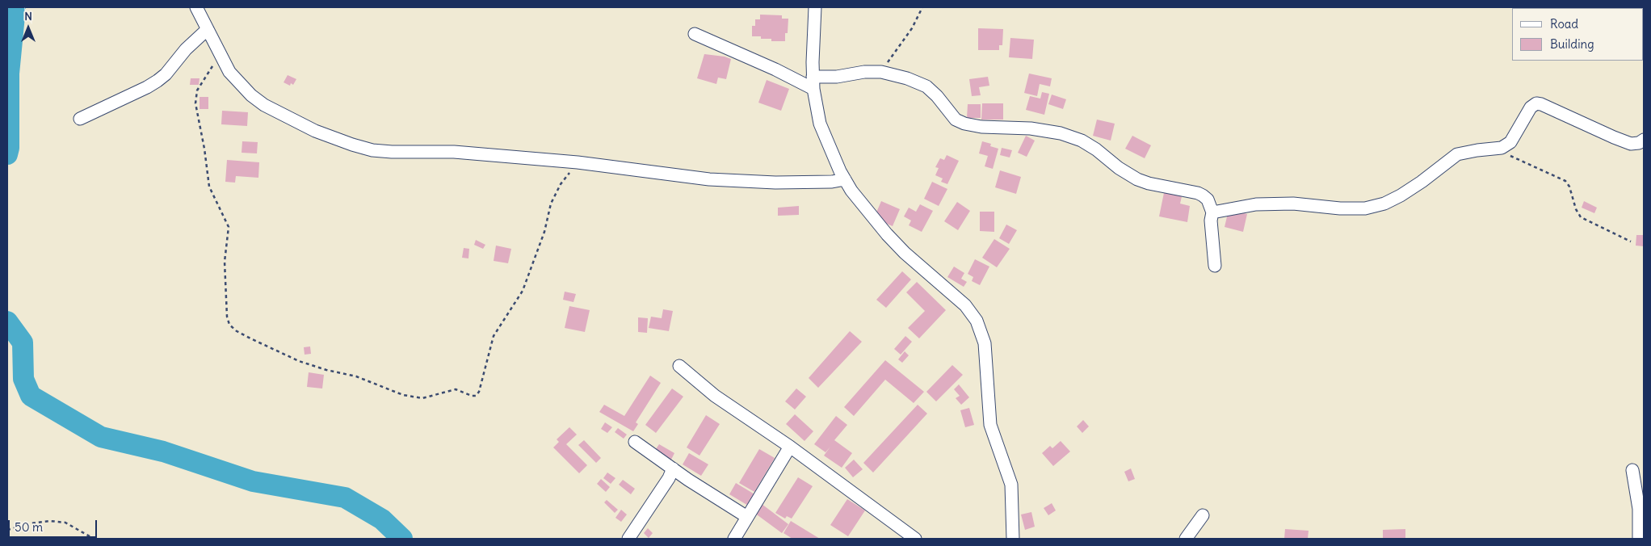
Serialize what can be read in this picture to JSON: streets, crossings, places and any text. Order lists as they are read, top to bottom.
{
  "legend": ["Road", "Building"],
  "scale_bar": "50 m",
  "north": "top"
}
